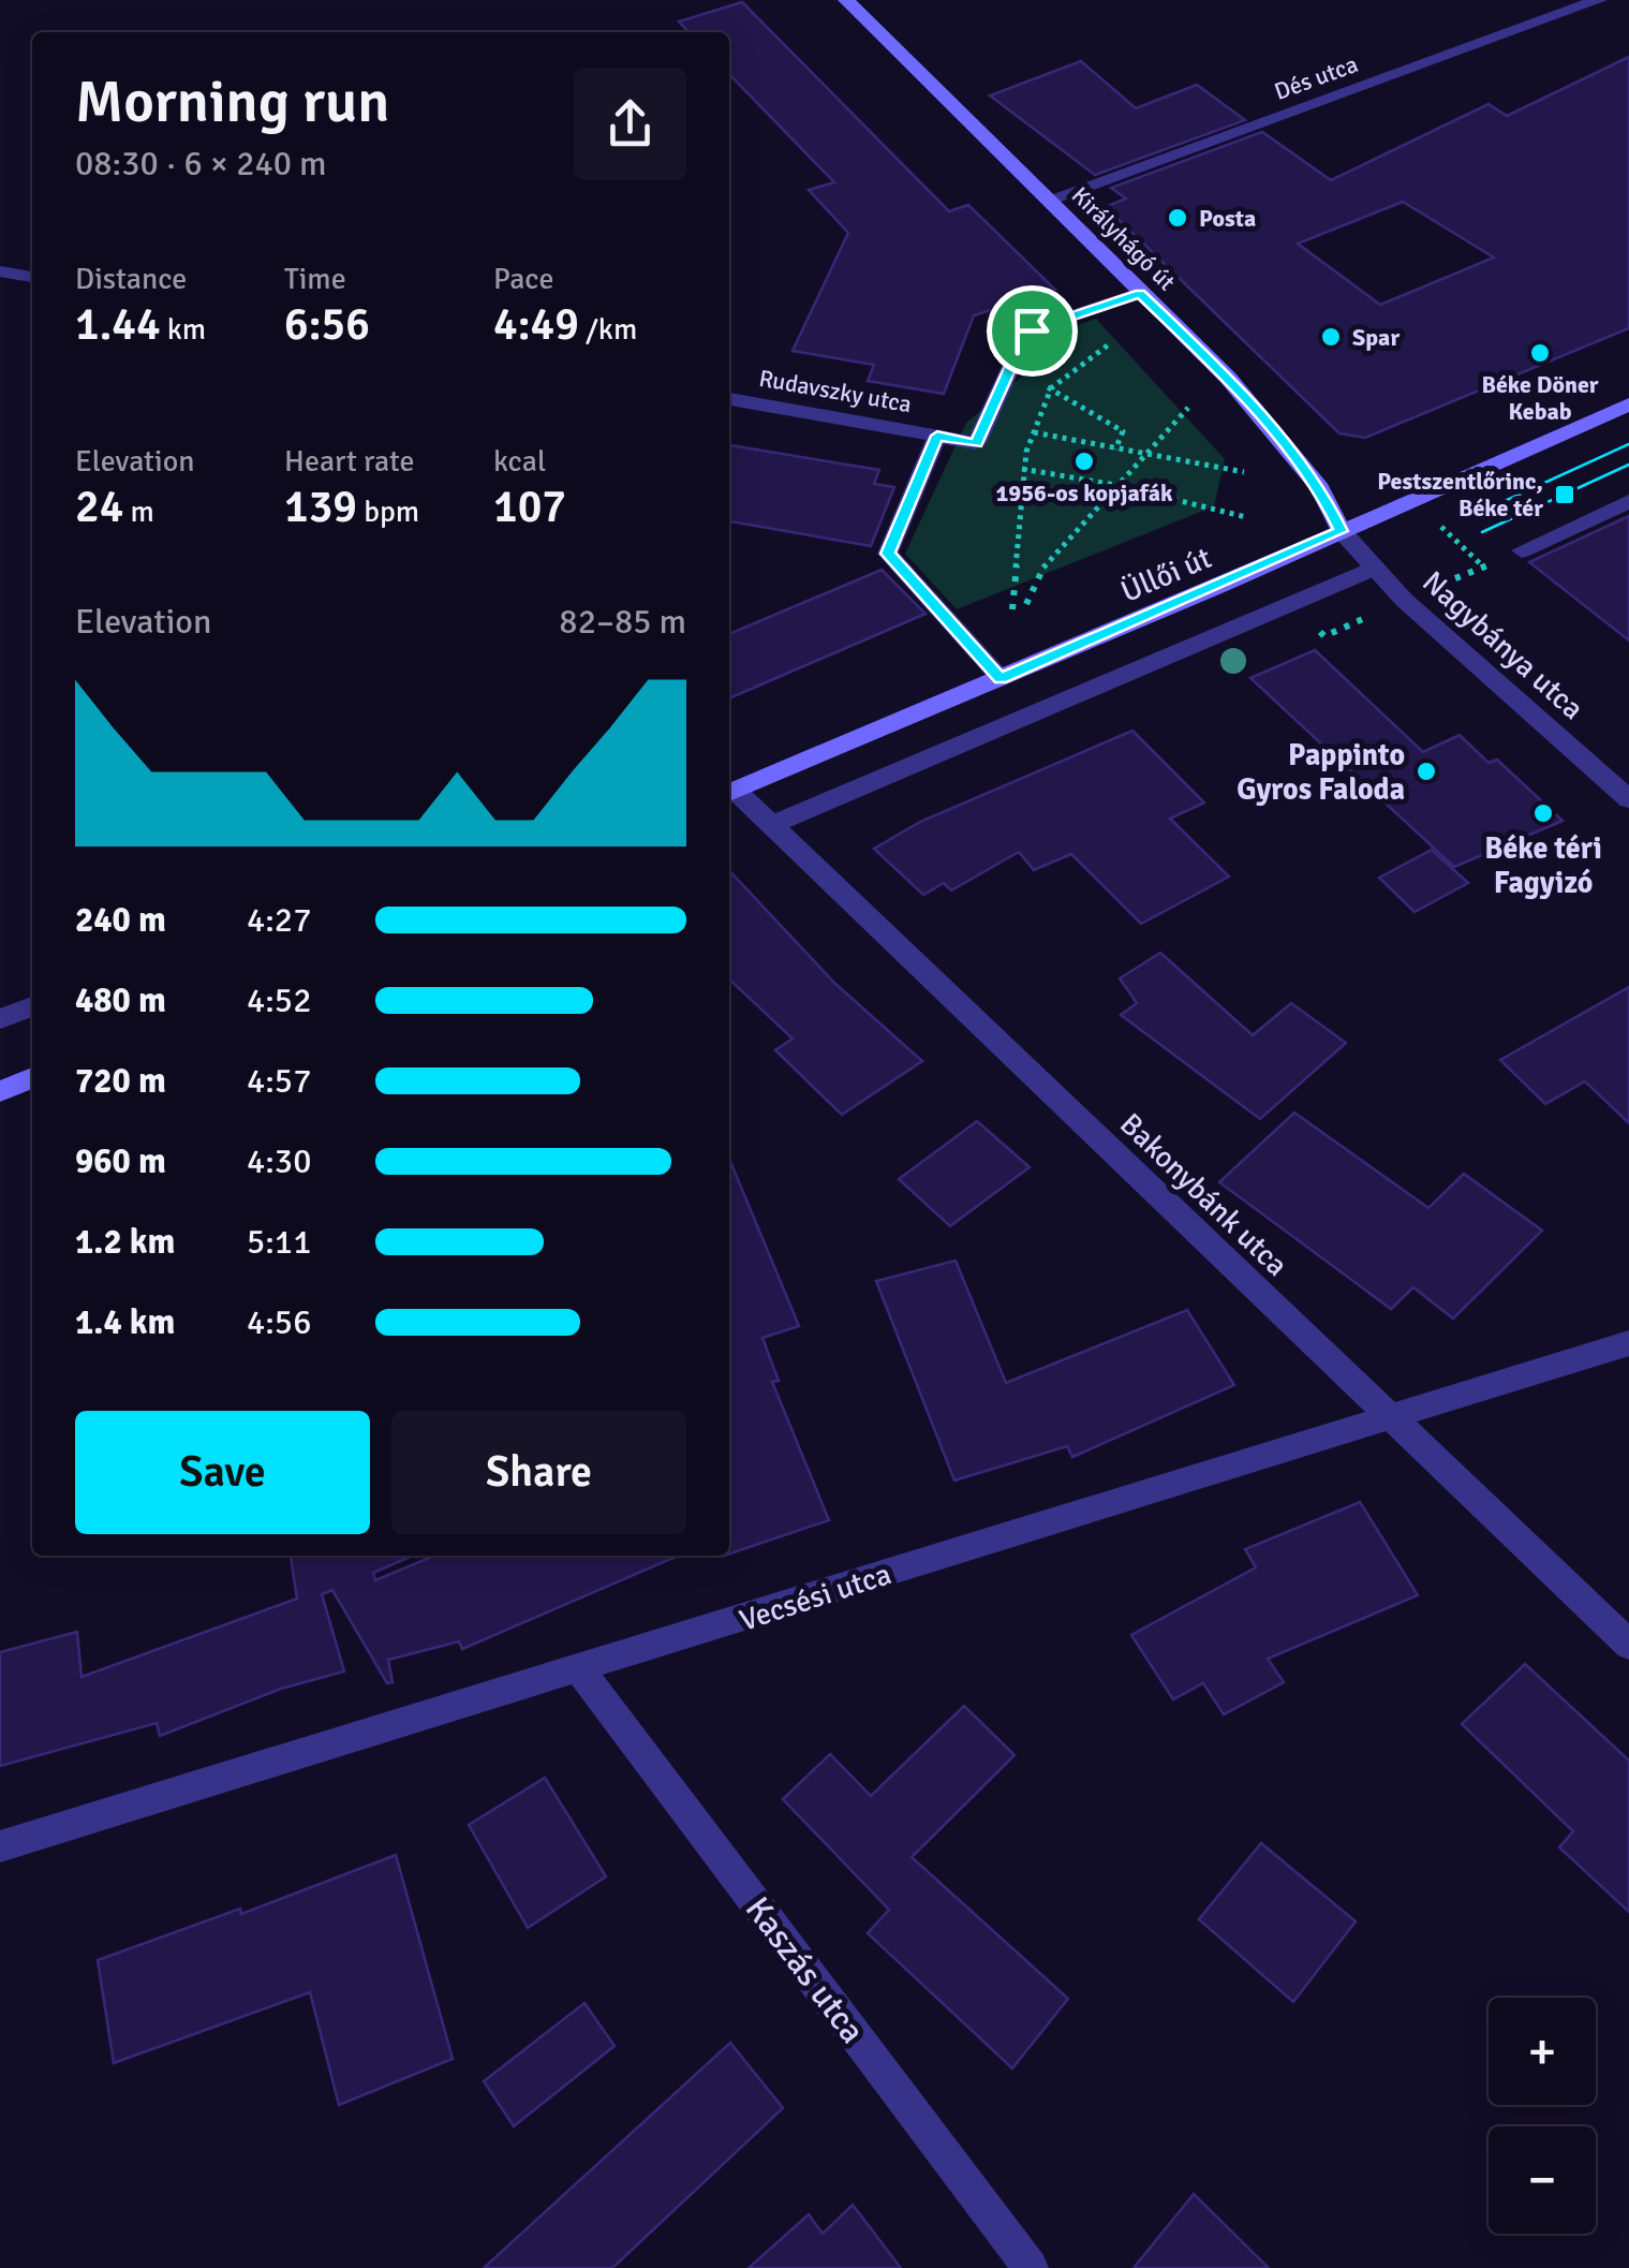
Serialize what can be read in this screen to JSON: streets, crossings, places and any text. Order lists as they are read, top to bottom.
{
  "streets": {
    "street": [
      "Dés utca",
      "Királyhágó út",
      "Rudavszky utca",
      "Üllői út",
      "Nagybánya utca",
      "Bakonybánk utca",
      "Vecsési utca",
      "Kaszás utca"
    ]
  },
  "crossings": [
    ["Dés utca", "Királyhágó út"],
    ["Királyhágó út", "Üllői út"],
    ["Királyhágó út", "Nagybánya utca"],
    ["Üllői út", "Nagybánya utca"],
    ["Üllői út", "Bakonybánk utca"],
    ["Bakonybánk utca", "Vecsési utca"],
    ["Vecsési utca", "Kaszás utca"]
  ],
  "places": {
    "other": [
      "Posta",
      "Spar",
      "Béke Döner Kebab",
      "1956-os kopjafák",
      "Pappinto Gyros Faloda",
      "Béke téri Fagyizó"
    ],
    "transit": ["Pestszentlőrinc, Béke tér"]
  },
  "page": {
    "heading": ["Morning run", "08:30 · 6 × 240 m"],
    "stats": [
      ["Distance", "1.44 km"],
      ["Time", "6:56"],
      ["Pace", "4:49 /km"],
      ["Elevation", "24 m"],
      ["Heart rate", "139 bpm"],
      ["kcal", "107"]
    ],
    "chart": ["Elevation", "82–85 m"],
    "list": [
      {
        "name": "240 m",
        "note": "4:27"
      },
      {
        "name": "480 m",
        "note": "4:52"
      },
      {
        "name": "720 m",
        "note": "4:57"
      },
      {
        "name": "960 m",
        "note": "4:30"
      },
      {
        "name": "1.2 km",
        "note": "5:11"
      },
      {
        "name": "1.4 km",
        "note": "4:56"
      }
    ],
    "buttons": ["Save", "Share"],
    "map_buttons": ["+", "−"]
  }
}
